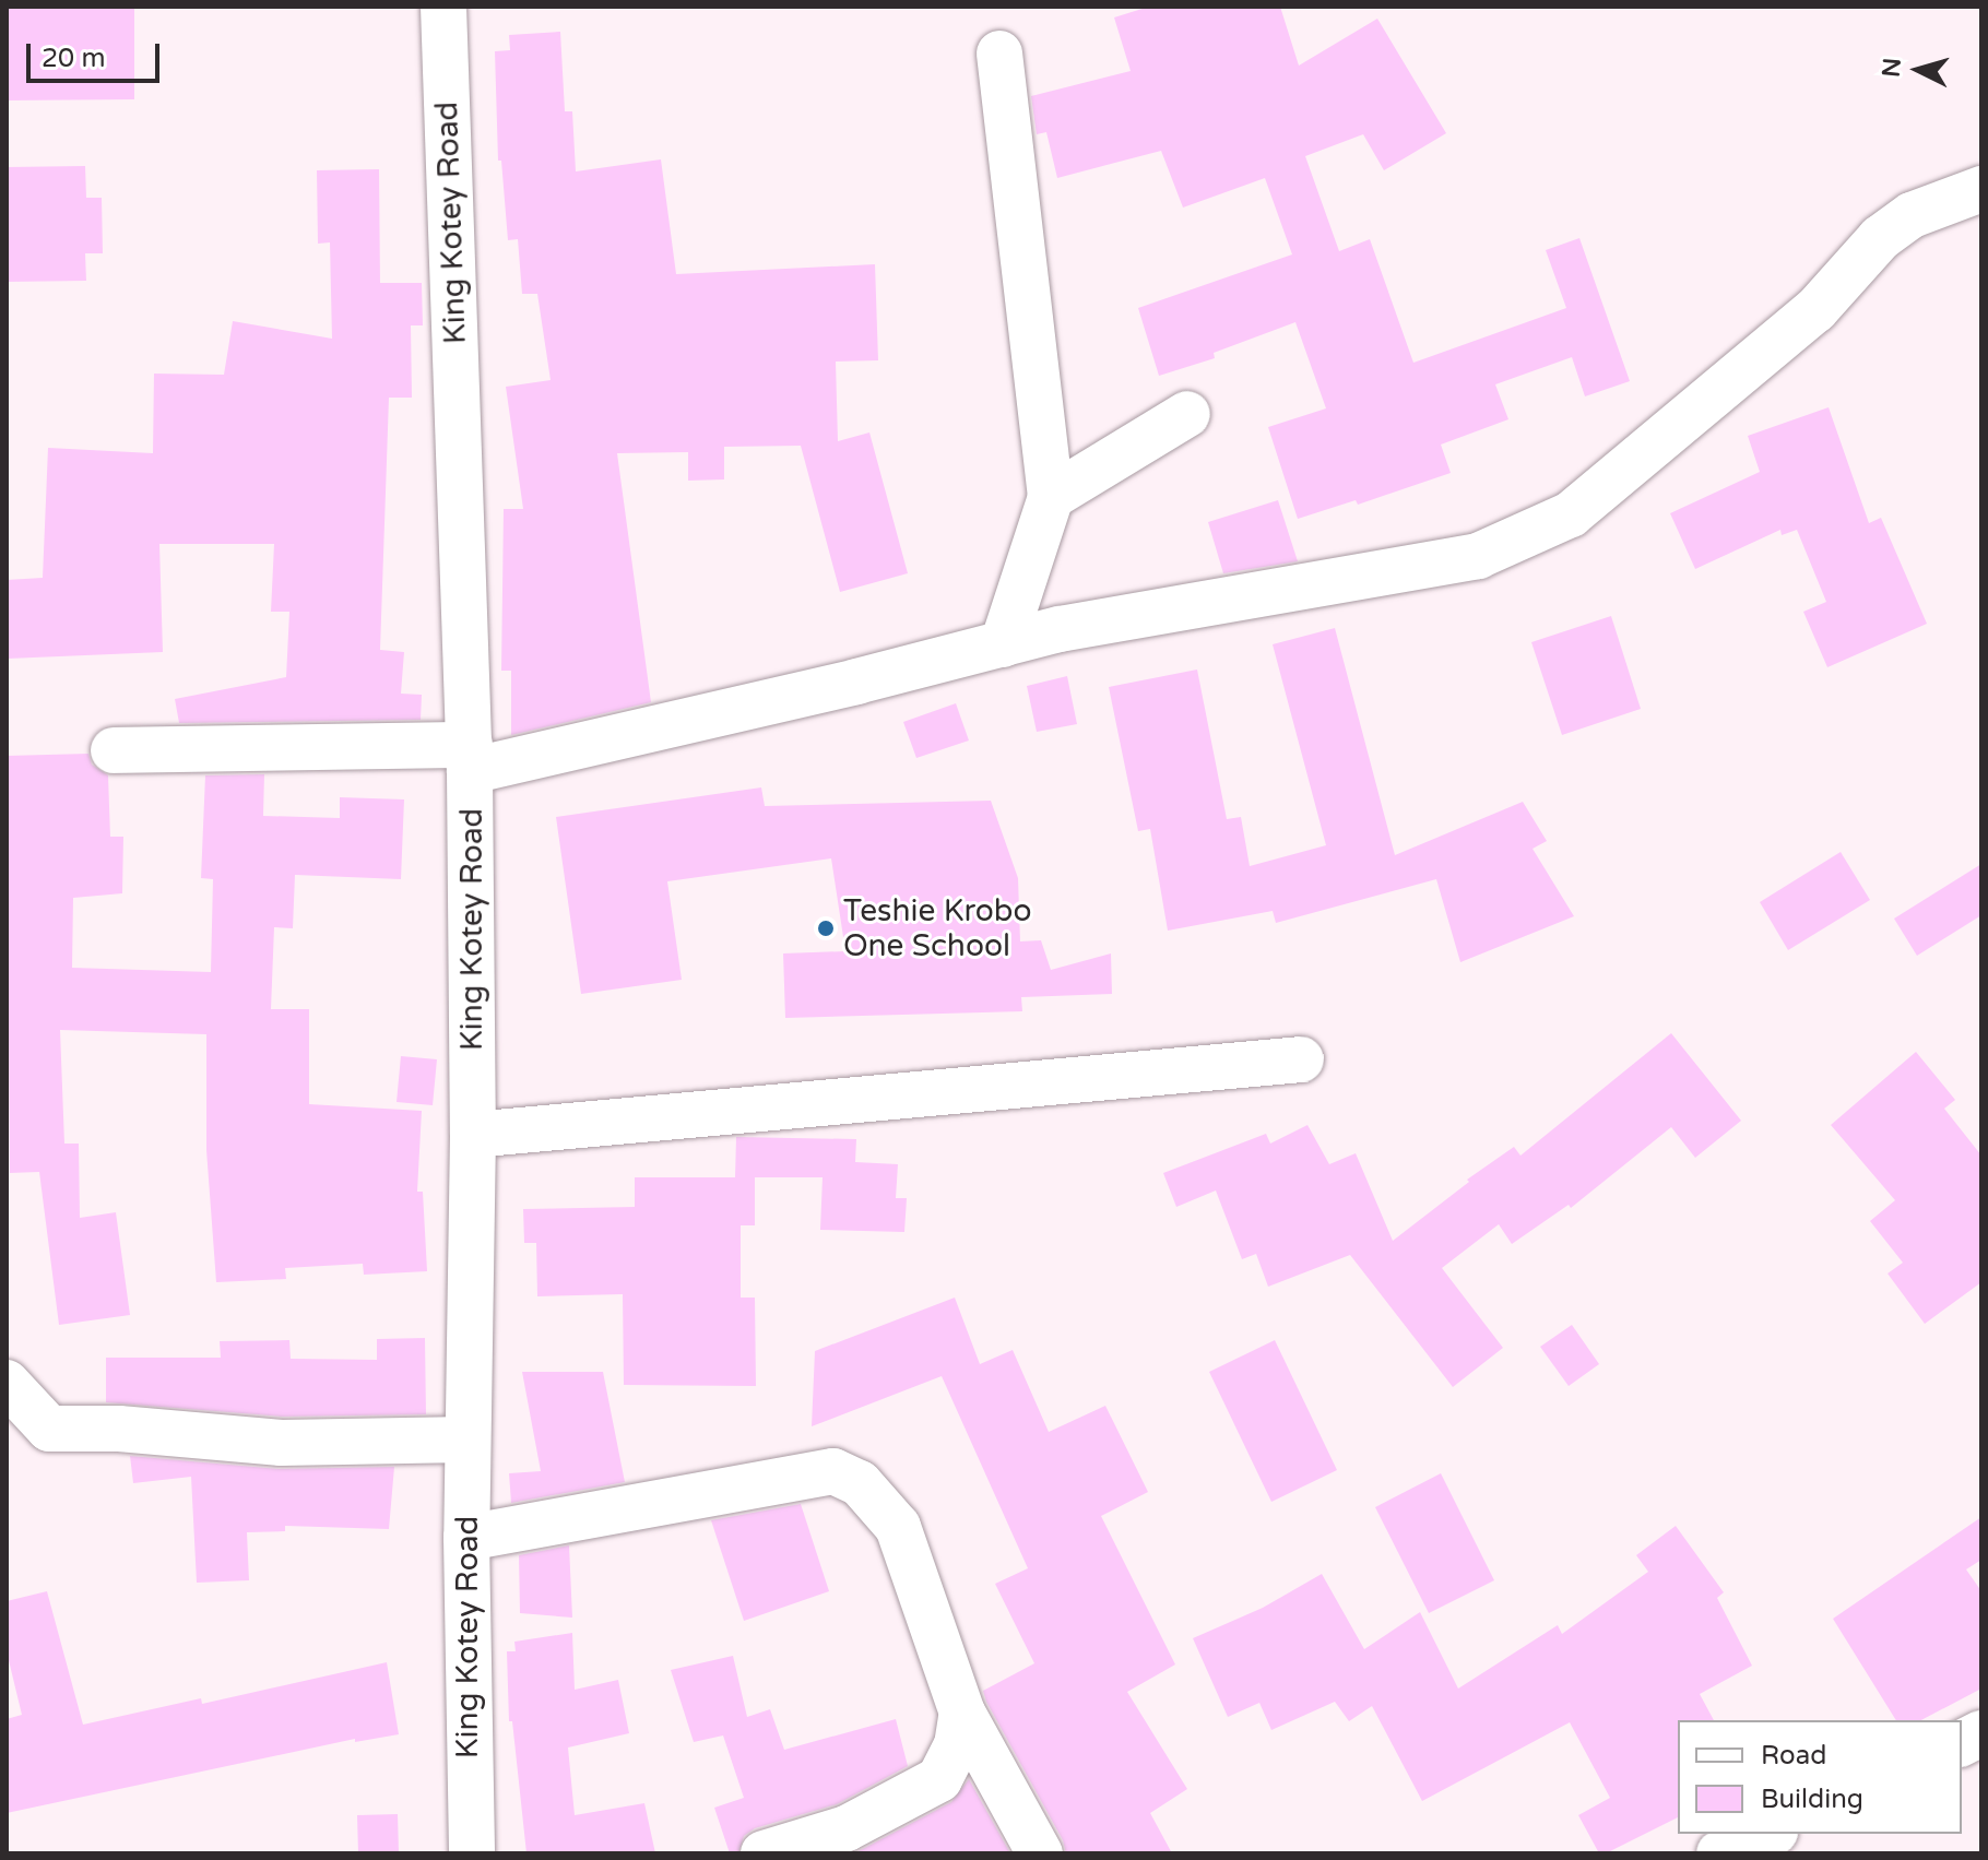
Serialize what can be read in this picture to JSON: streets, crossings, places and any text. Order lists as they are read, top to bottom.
{
  "streets": {
    "street": ["King Kotey Road"]
  },
  "places": ["Teshie Krobo One School"],
  "legend": ["Road", "Building"],
  "scale_bar": "20 m",
  "north": "left"
}
